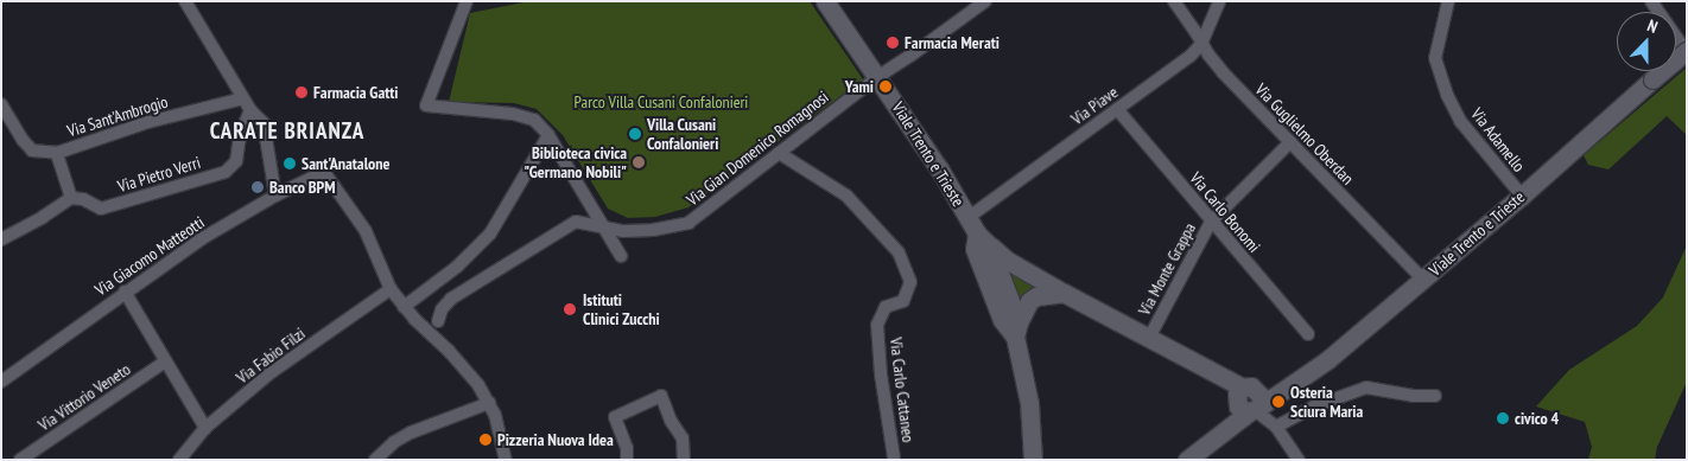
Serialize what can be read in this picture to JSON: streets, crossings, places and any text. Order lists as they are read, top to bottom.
{
  "streets": {
    "main road": ["Viale Trento e Trieste"],
    "street": [
      "Via Piave",
      "Via Sant'Ambrogio",
      "Via Guglielmo Oberdan",
      "Via Adamello",
      "Via Gian Domenico Romagnosi",
      "Via Pietro Verri",
      "Via Carlo Bonomi",
      "Via Giacomo Matteotti",
      "Via Monte Grappa",
      "Via Fabio Filzi",
      "Via Carlo Cattaneo",
      "Via Vittorio Veneto"
    ]
  },
  "crossings": [
    ["Via Piave", "Via Guglielmo Oberdan"],
    ["Via Piave", "Viale Trento e Trieste"],
    ["Via Piave", "Via Carlo Bonomi"],
    ["Via Sant'Ambrogio", "Via Pietro Verri"],
    ["Via Guglielmo Oberdan", "Viale Trento e Trieste"],
    ["Via Guglielmo Oberdan", "Via Monte Grappa"],
    ["Via Adamello", "Viale Trento e Trieste"],
    ["Via Gian Domenico Romagnosi", "Viale Trento e Trieste"],
    ["Via Gian Domenico Romagnosi", "Via Carlo Cattaneo"],
    ["Viale Trento e Trieste", "Via Monte Grappa"],
    ["Via Carlo Bonomi", "Via Monte Grappa"],
    ["Via Giacomo Matteotti", "Via Fabio Filzi"]
  ],
  "districts": ["CARATE BRIANZA"],
  "parks": ["Parco Villa Cusani Confalonieri"],
  "places": [
    "Farmacia Merati",
    "Yami",
    "Farmacia Gatti",
    "Villa Cusani Confalonieri",
    "Biblioteca civica \"Germano Nobili\"",
    "Sant'Anatalone",
    "Banco BPM",
    "Istituti Clinici Zucchi",
    "Osteria Sciura Maria",
    "civico 4",
    "Pizzeria Nuova Idea"
  ],
  "north": "top"
}
